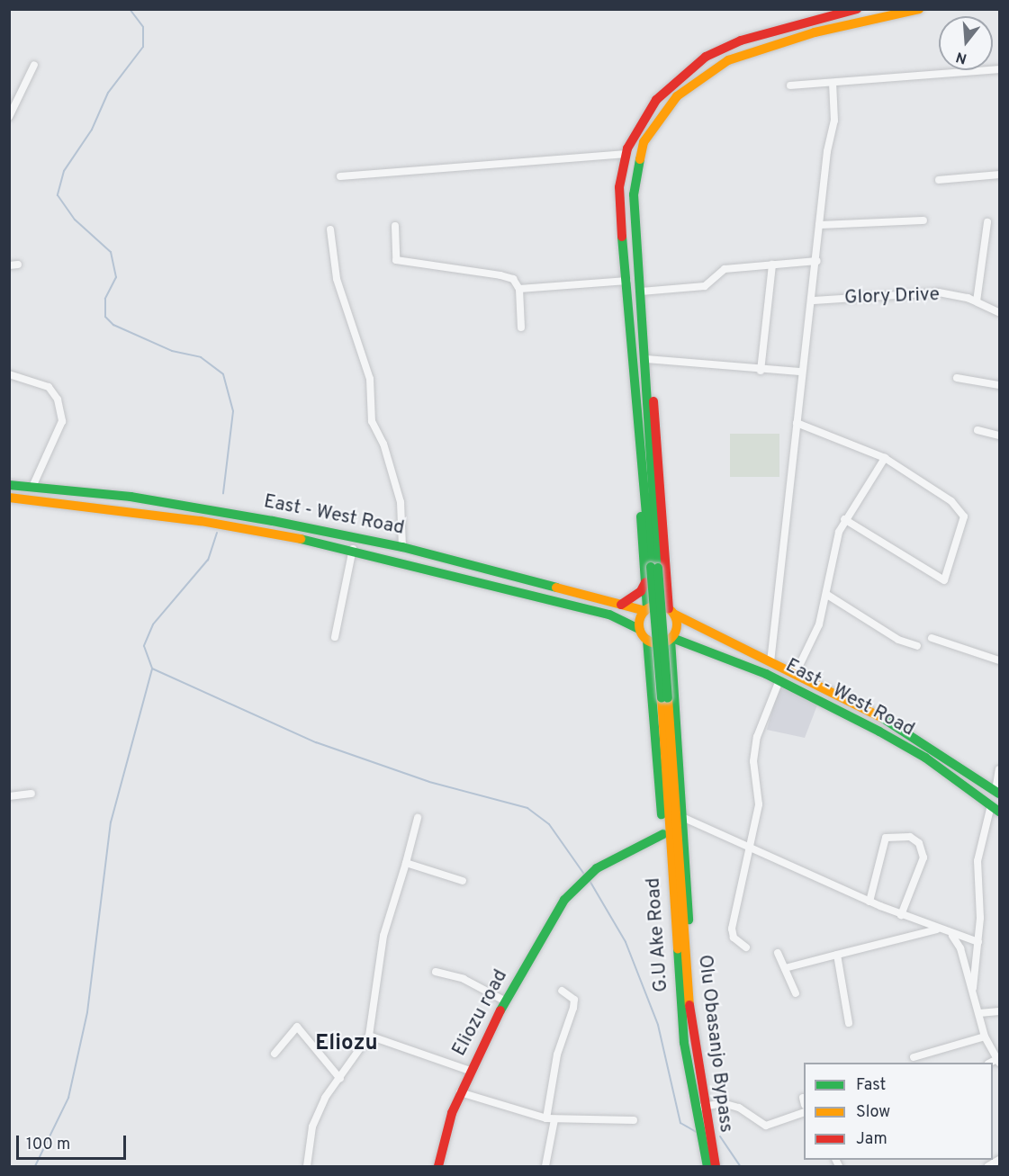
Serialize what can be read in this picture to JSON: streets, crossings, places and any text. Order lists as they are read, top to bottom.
{
  "streets": {
    "main road": [
      "East - West Road",
      "G.U Ake Road",
      "Eliozu road",
      "Olu Obasanjo Bypass"
    ],
    "street": ["Glory Drive"]
  },
  "crossings": [
    ["G.U Ake Road", "Olu Obasanjo Bypass"]
  ],
  "districts": ["Eliozu"],
  "legend": ["Fast", "Slow", "Jam"],
  "scale_bar": "100 m",
  "north": "bottom"
}
